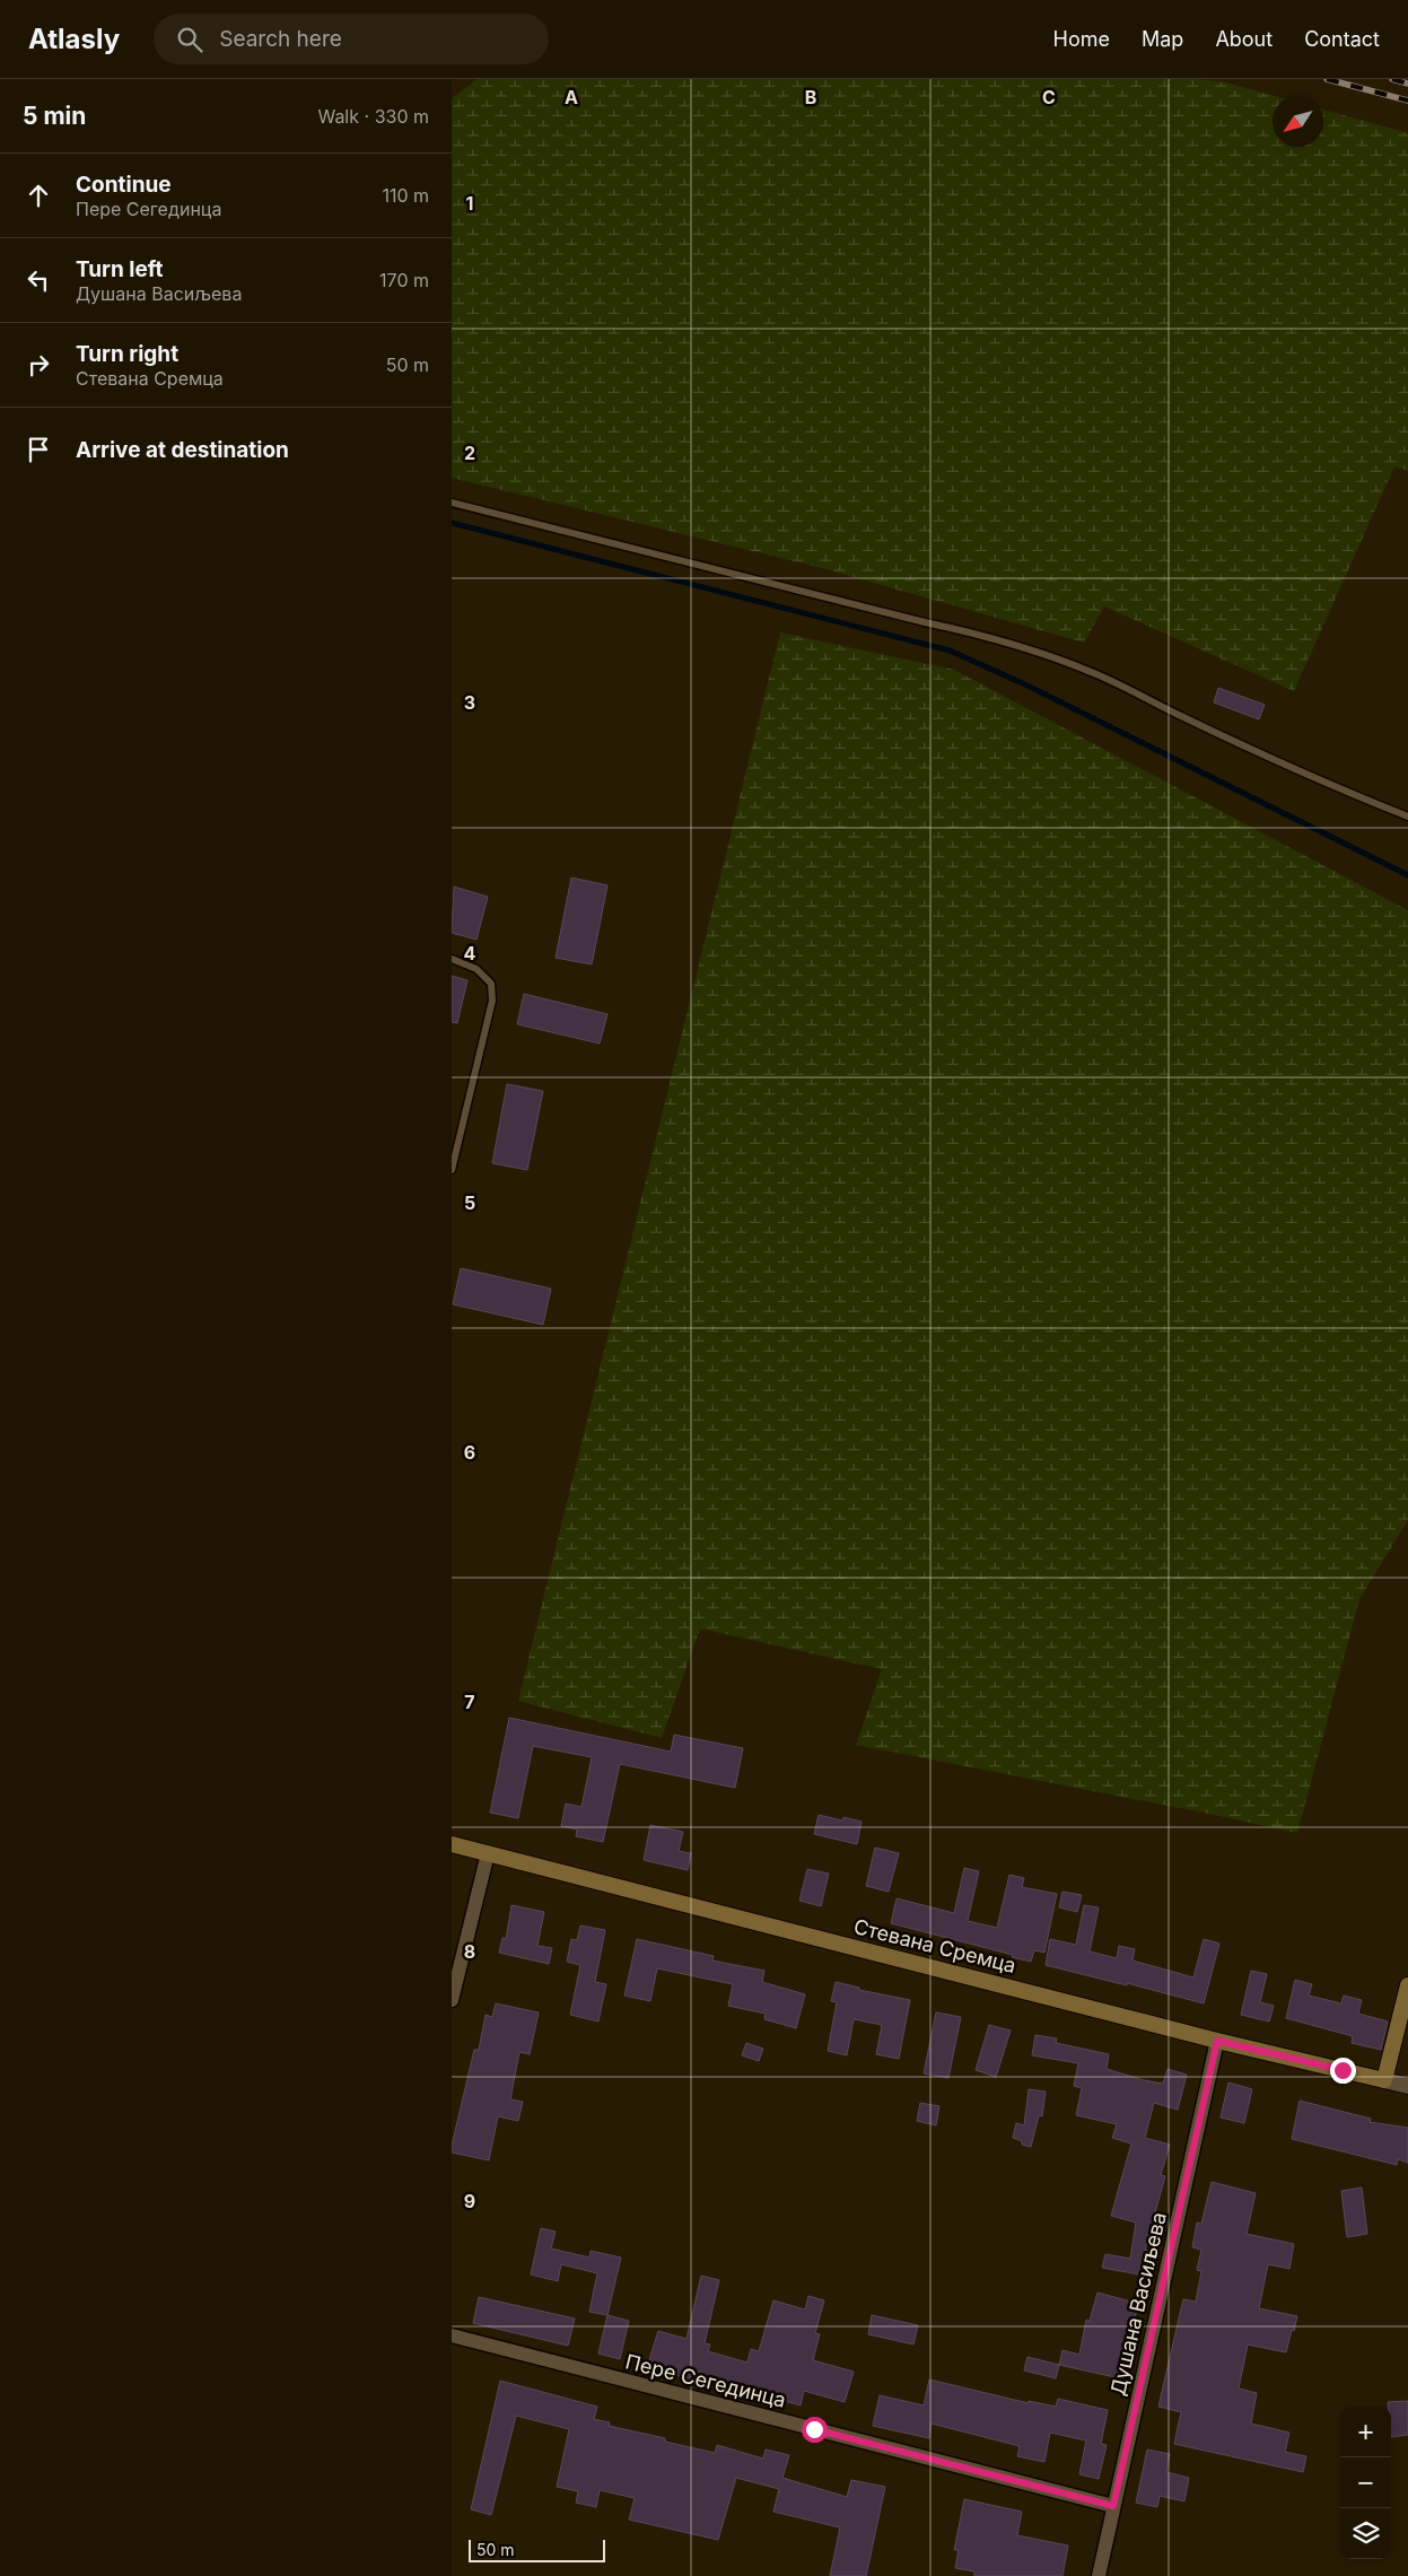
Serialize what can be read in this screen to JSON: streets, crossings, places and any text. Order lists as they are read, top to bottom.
{
  "streets": {
    "main road": ["Стевана Сремца"],
    "street": ["Душана Васиљева", "Пере Сегединца"]
  },
  "crossings": [
    ["Стевана Сремца", "Душана Васиљева"],
    ["Душана Васиљева", "Пере Сегединца"]
  ],
  "scale_bar": "50 m",
  "north": "bottom left",
  "page": {
    "header": "Atlasly",
    "search": "Search here",
    "nav": [
      "Home",
      "Map",
      "About",
      "Contact"
    ],
    "heading": ["5 min", "Walk · 330 m"],
    "list": [
      ["Continue", "Пере Сегединца", "110 m"],
      ["Turn left", "Душана Васиљева", "170 m"],
      ["Turn right", "Стевана Сремца", "50 m"],
      "Arrive at destination"
    ],
    "map_buttons": ["+", "−"],
    "scale": "50 m"
  },
  "grid": {
    "columns": ["A", "B", "C"],
    "rows": [
      "1",
      "2",
      "3",
      "4",
      "5",
      "6",
      "7",
      "8",
      "9"
    ]
  }
}
